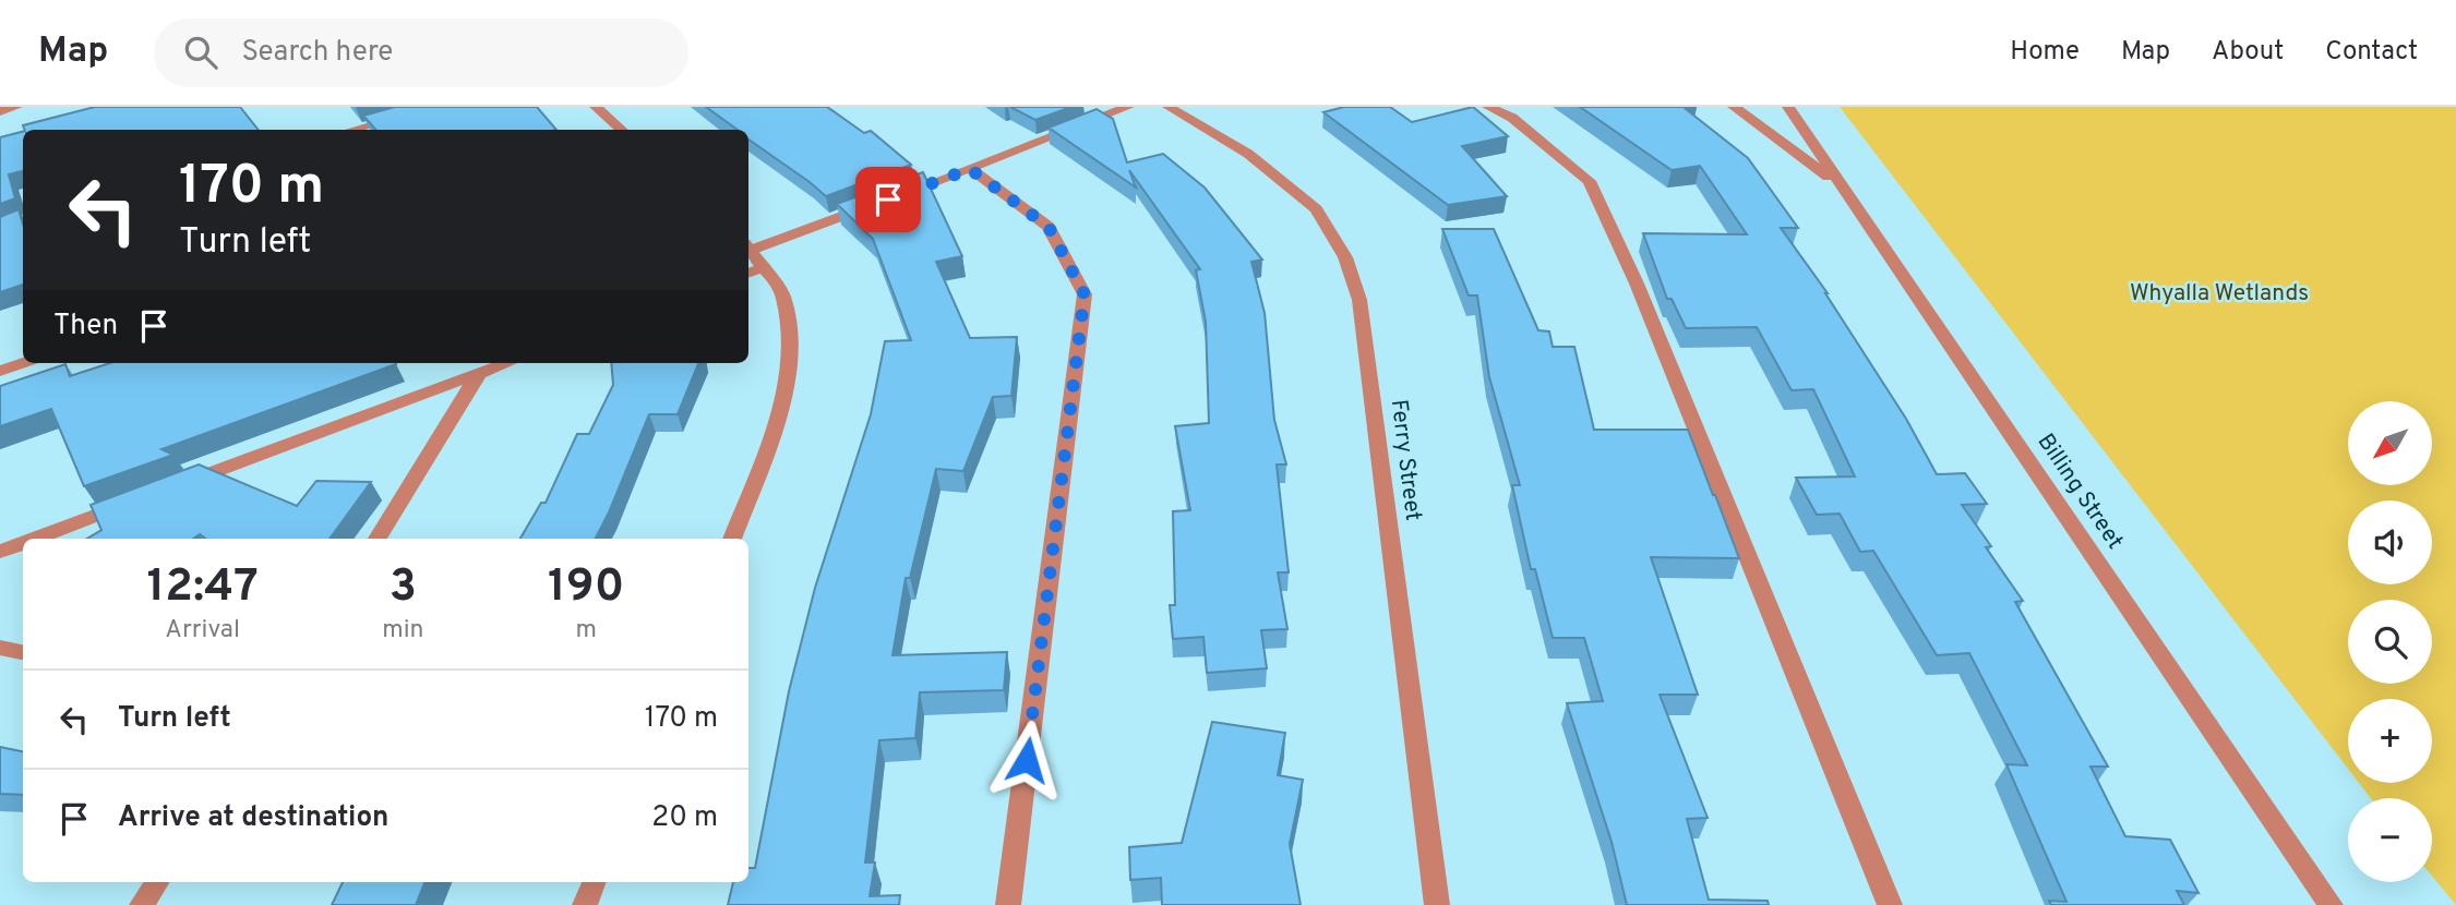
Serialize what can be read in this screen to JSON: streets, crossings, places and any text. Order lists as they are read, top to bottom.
{
  "streets": {
    "street": ["Ferry Street", "Billing Street"]
  },
  "parks": ["Whyalla Wetlands"],
  "north": "bottom left",
  "page": {
    "header": "Map",
    "search": "Search here",
    "nav": [
      "Home",
      "Map",
      "About",
      "Contact"
    ],
    "turn": ["170 m", "Turn left"],
    "then": "Then",
    "map_buttons": ["+", "−"],
    "eta": [
      "12:47",
      "Arrival",
      "3",
      "min",
      "190",
      "m"
    ],
    "list": [
      {
        "name": "Turn left",
        "value": "170 m"
      },
      {
        "name": "Arrive at destination",
        "value": "20 m"
      }
    ]
  }
}
